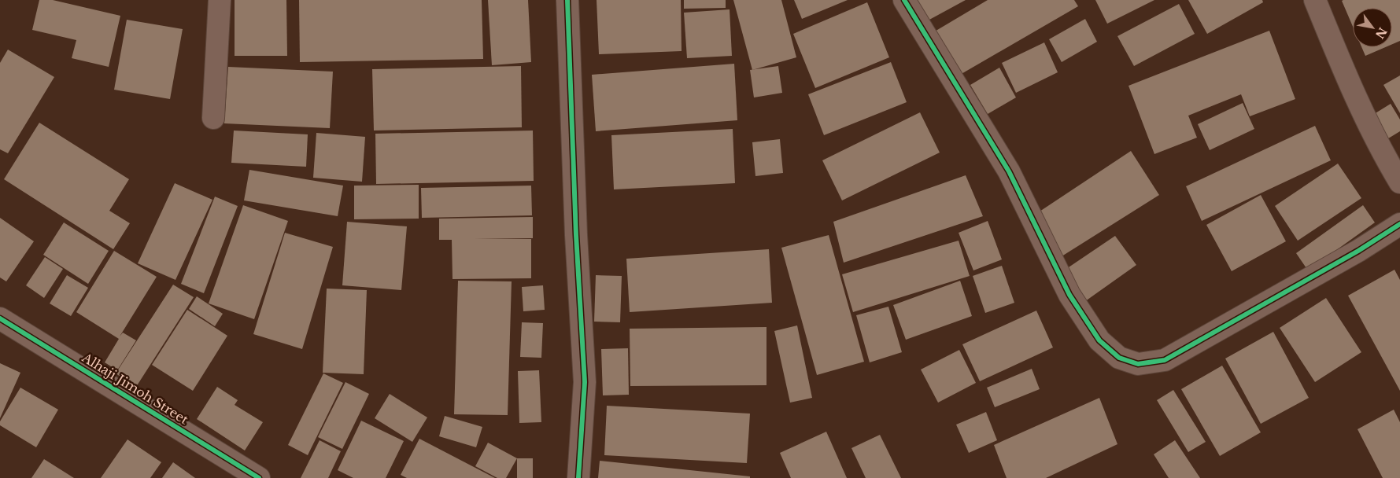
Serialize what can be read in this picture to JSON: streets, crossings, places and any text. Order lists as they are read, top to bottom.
{
  "streets": {
    "street": ["Alhaji Jimoh Street"]
  },
  "north": "bottom right"
}
